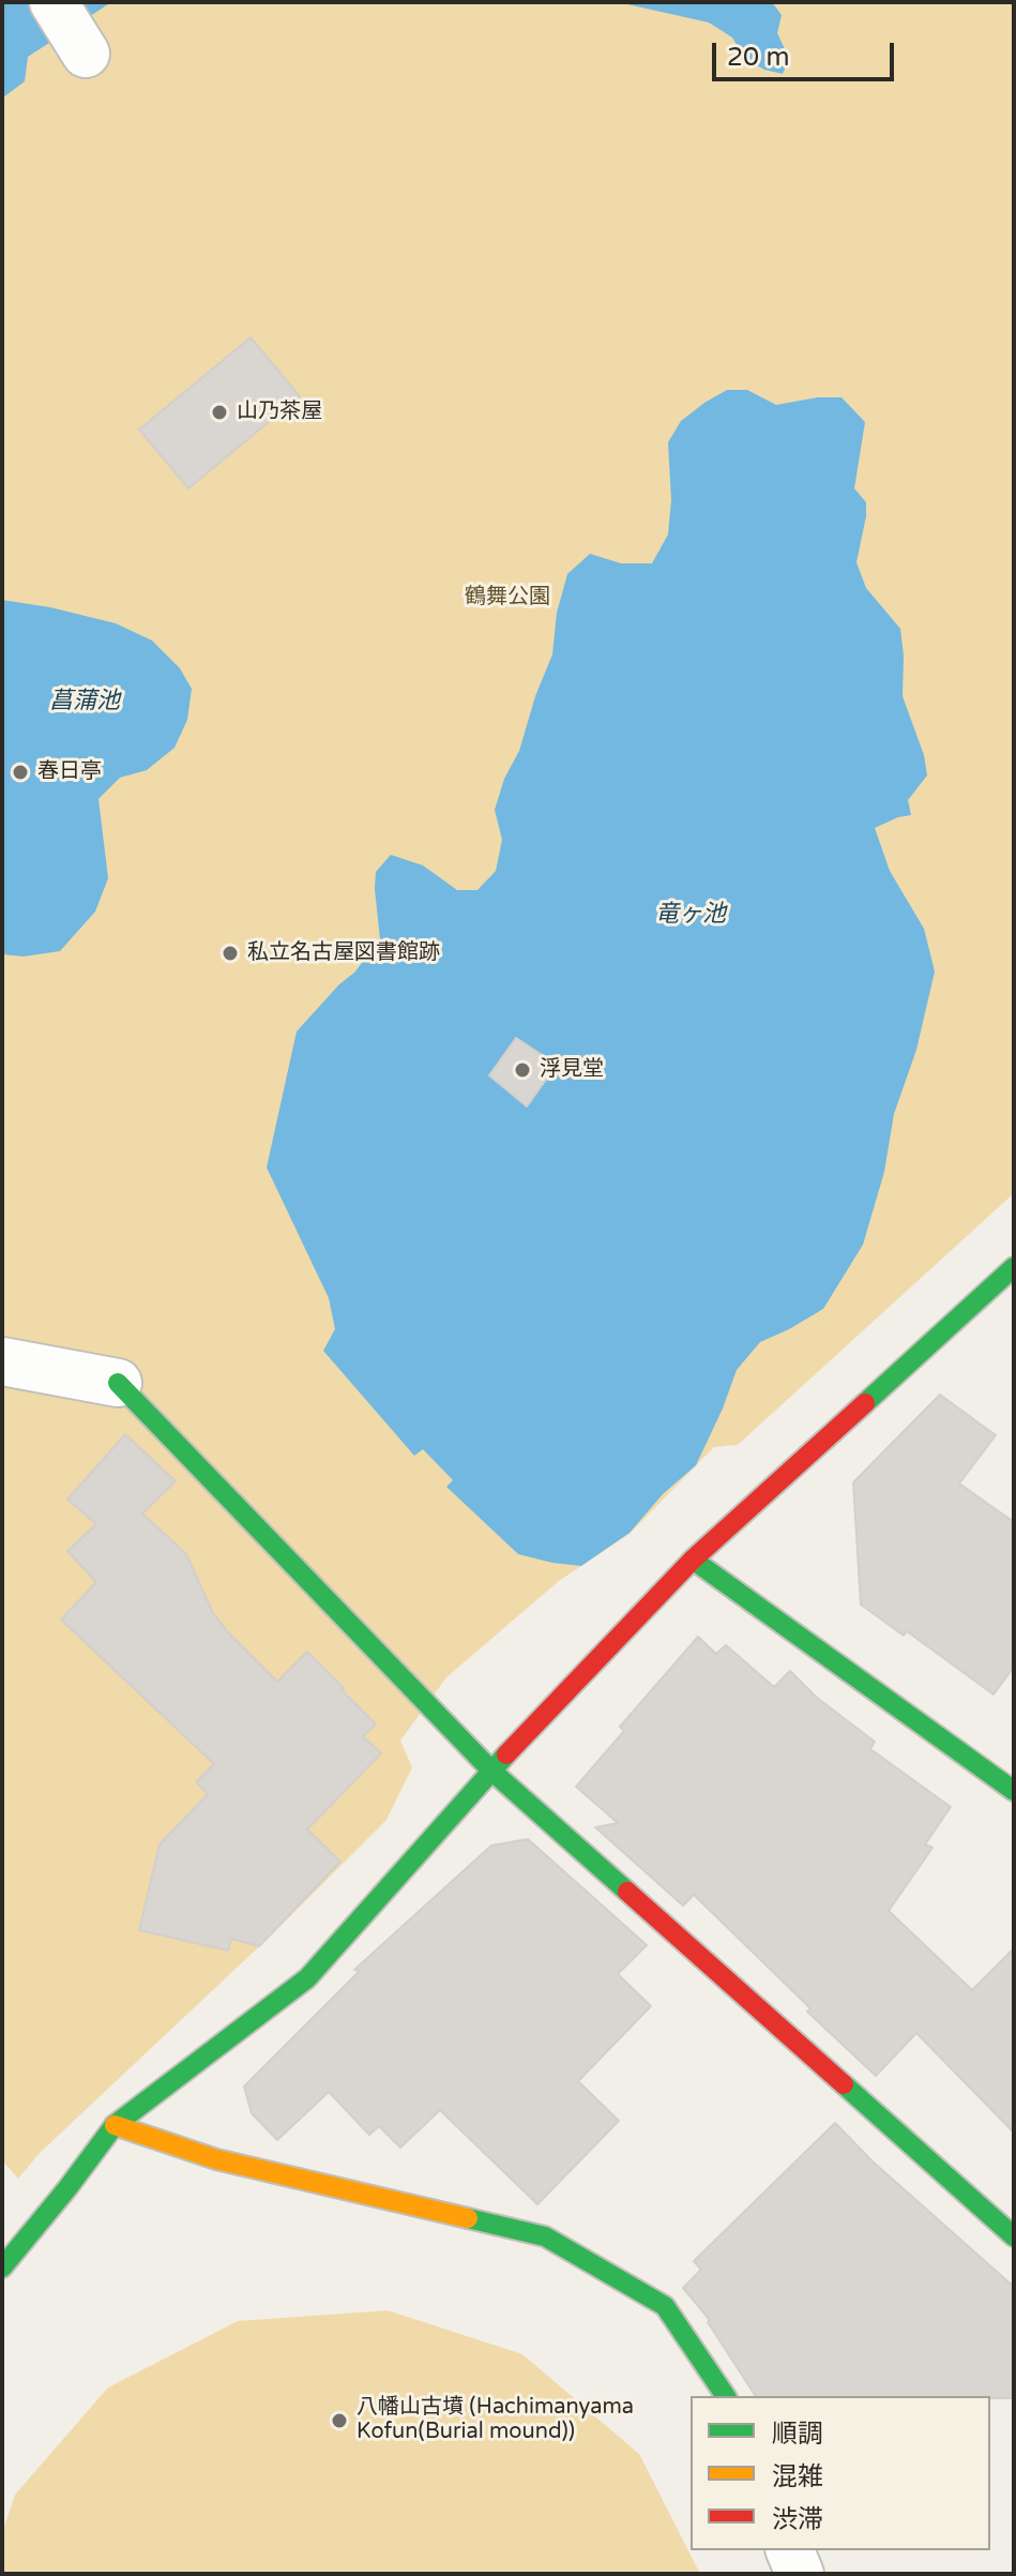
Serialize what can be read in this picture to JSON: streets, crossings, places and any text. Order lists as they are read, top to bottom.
{
  "water": ["菖蒲池", "竜ヶ池"],
  "parks": ["鶴舞公園"],
  "places": [
    "山乃茶屋",
    "春日亭",
    "私立名古屋図書館跡",
    "浮見堂",
    "八幡山古墳 (Hachimanyama Kofun(Burial mound))"
  ],
  "legend": ["順調", "混雑", "渋滞"],
  "scale_bar": "20 m"
}
